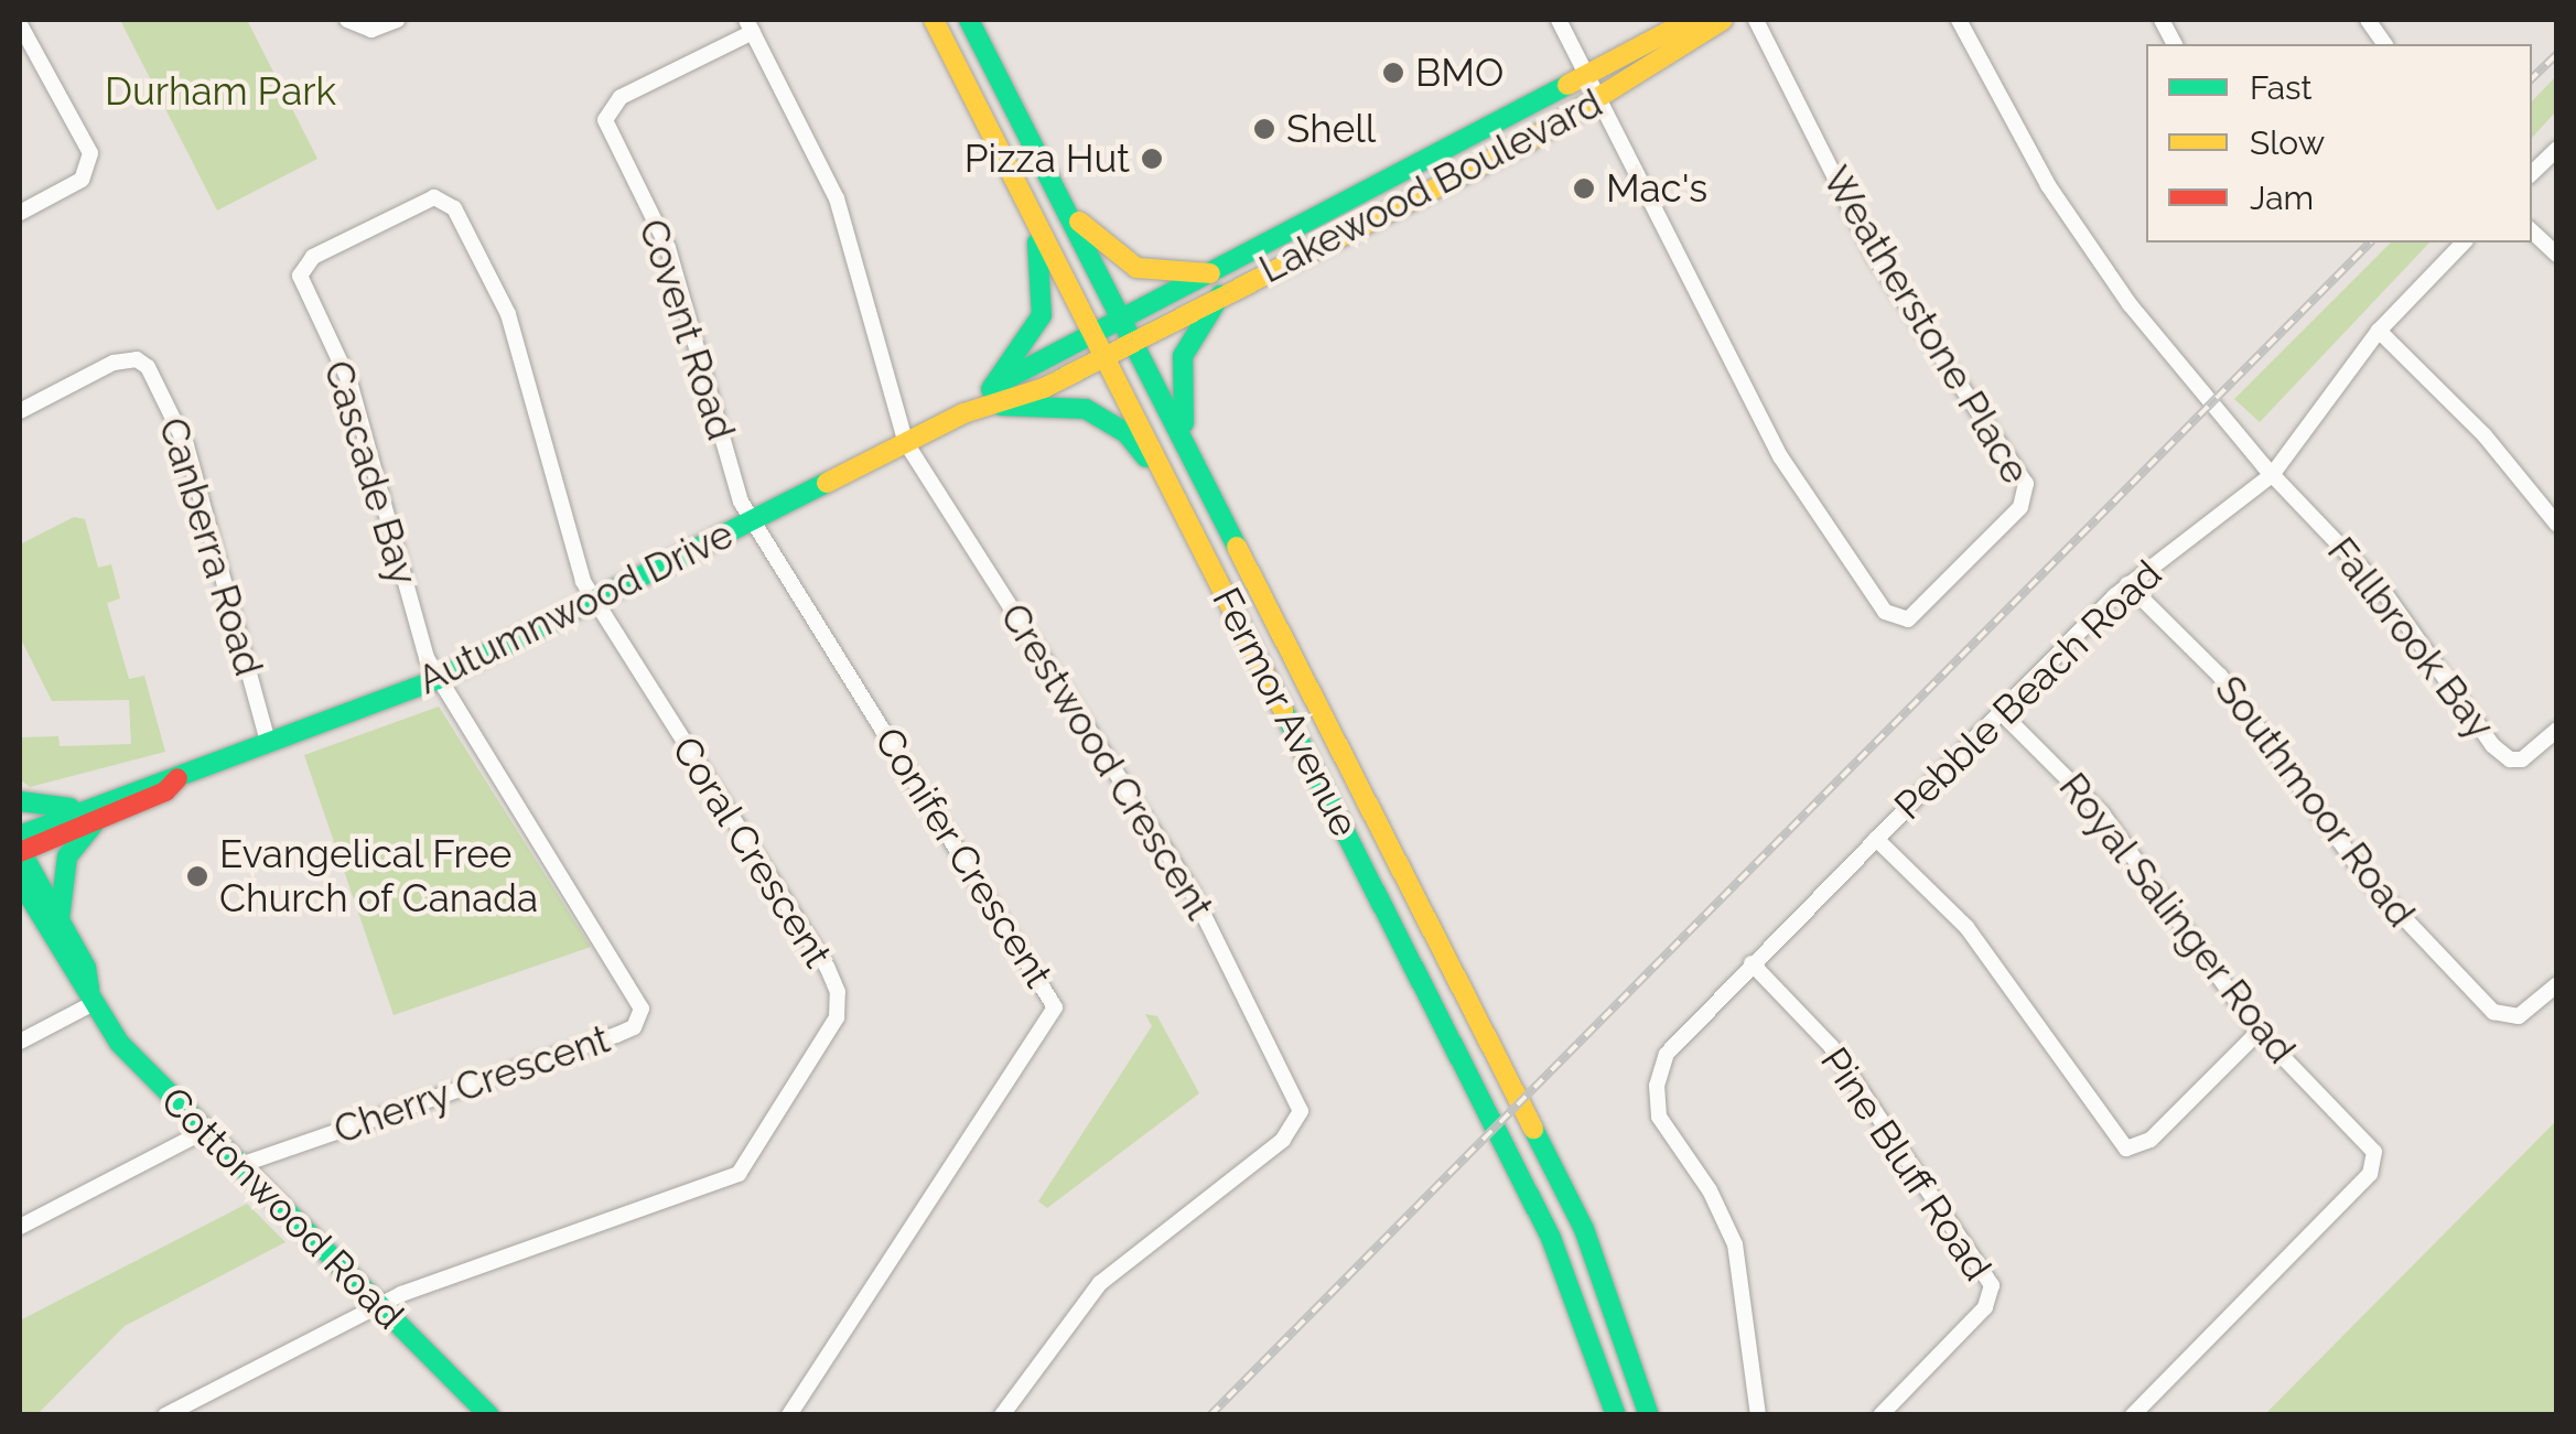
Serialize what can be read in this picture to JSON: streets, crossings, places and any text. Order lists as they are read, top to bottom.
{
  "streets": {
    "main road": [
      "Lakewood Boulevard",
      "Autumnwood Drive",
      "Fermor Avenue",
      "Cottonwood Road"
    ],
    "street": [
      "Weatherstone Place",
      "Covent Road",
      "Cascade Bay",
      "Canberra Road",
      "Fallbrook Bay",
      "Pebble Beach Road",
      "Crestwood Crescent",
      "Southmoor Road",
      "Coral Crescent",
      "Conifer Crescent",
      "Royal Salinger Road",
      "Cherry Crescent",
      "Pine Bluff Road"
    ]
  },
  "crossings": [
    ["Lakewood Boulevard", "Weatherstone Place"],
    ["Lakewood Boulevard", "Autumnwood Drive"],
    ["Lakewood Boulevard", "Fermor Avenue"],
    ["Covent Road", "Autumnwood Drive"],
    ["Covent Road", "Crestwood Crescent"],
    ["Covent Road", "Conifer Crescent"],
    ["Cascade Bay", "Autumnwood Drive"],
    ["Cascade Bay", "Coral Crescent"],
    ["Cascade Bay", "Cherry Crescent"],
    ["Canberra Road", "Autumnwood Drive"],
    ["Autumnwood Drive", "Fermor Avenue"],
    ["Autumnwood Drive", "Crestwood Crescent"],
    ["Autumnwood Drive", "Coral Crescent"],
    ["Autumnwood Drive", "Conifer Crescent"],
    ["Autumnwood Drive", "Cherry Crescent"],
    ["Autumnwood Drive", "Cottonwood Road"],
    ["Fallbrook Bay", "Pebble Beach Road"],
    ["Pebble Beach Road", "Southmoor Road"],
    ["Pebble Beach Road", "Royal Salinger Road"],
    ["Pebble Beach Road", "Pine Bluff Road"],
    ["Coral Crescent", "Cottonwood Road"],
    ["Cherry Crescent", "Cottonwood Road"]
  ],
  "parks": ["Durham Park"],
  "places": [
    "BMO",
    "Shell",
    "Pizza Hut",
    "Mac's",
    "Evangelical Free Church of Canada"
  ],
  "legend": ["Fast", "Slow", "Jam"]
}
